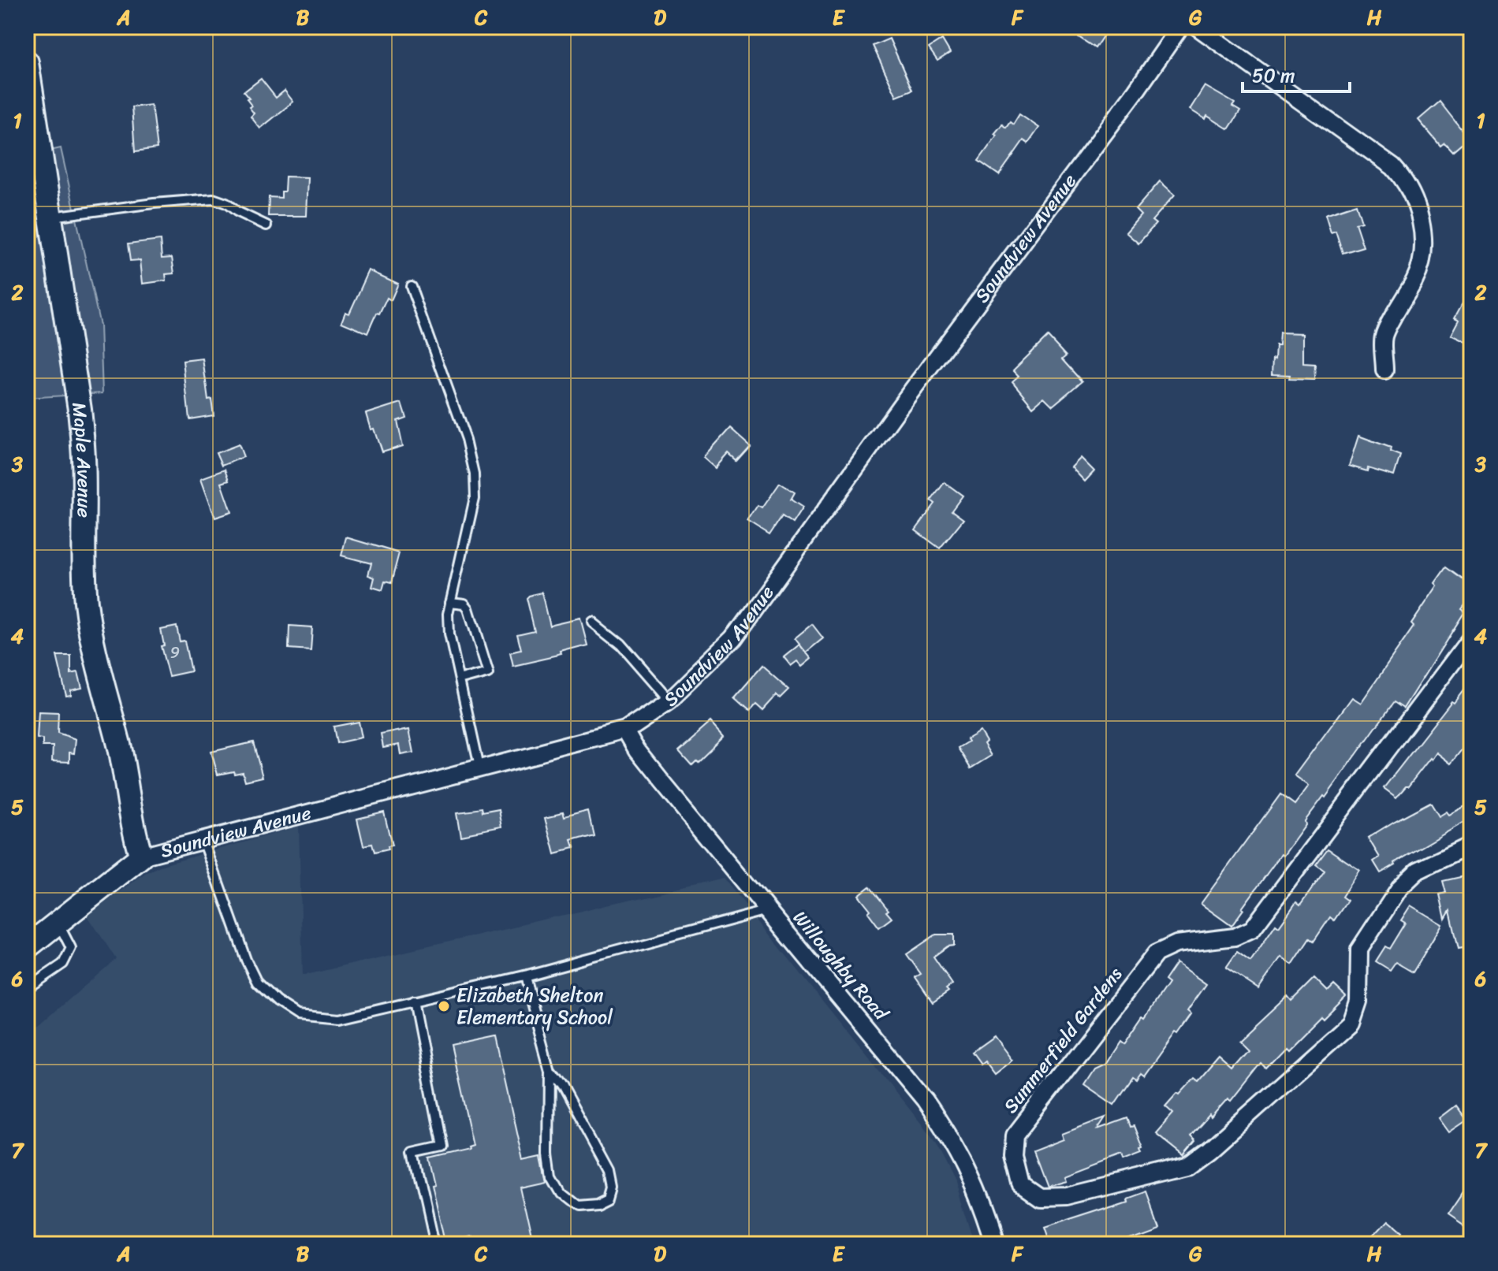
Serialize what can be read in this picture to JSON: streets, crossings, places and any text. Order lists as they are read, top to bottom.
{
  "streets": {
    "main road": ["Soundview Avenue", "Maple Avenue"],
    "street": ["Willoughby Road", "Summerfield Gardens"]
  },
  "crossings": [
    ["Soundview Avenue", "Maple Avenue"],
    ["Soundview Avenue", "Willoughby Road"]
  ],
  "places": ["Elizabeth Shelton Elementary School"],
  "house_numbers": ["9"],
  "scale_bar": "50 m",
  "grid": {
    "columns": [
      "A",
      "B",
      "C",
      "D",
      "E",
      "F",
      "G",
      "H"
    ],
    "rows": [
      "1",
      "2",
      "3",
      "4",
      "5",
      "6",
      "7"
    ]
  }
}
